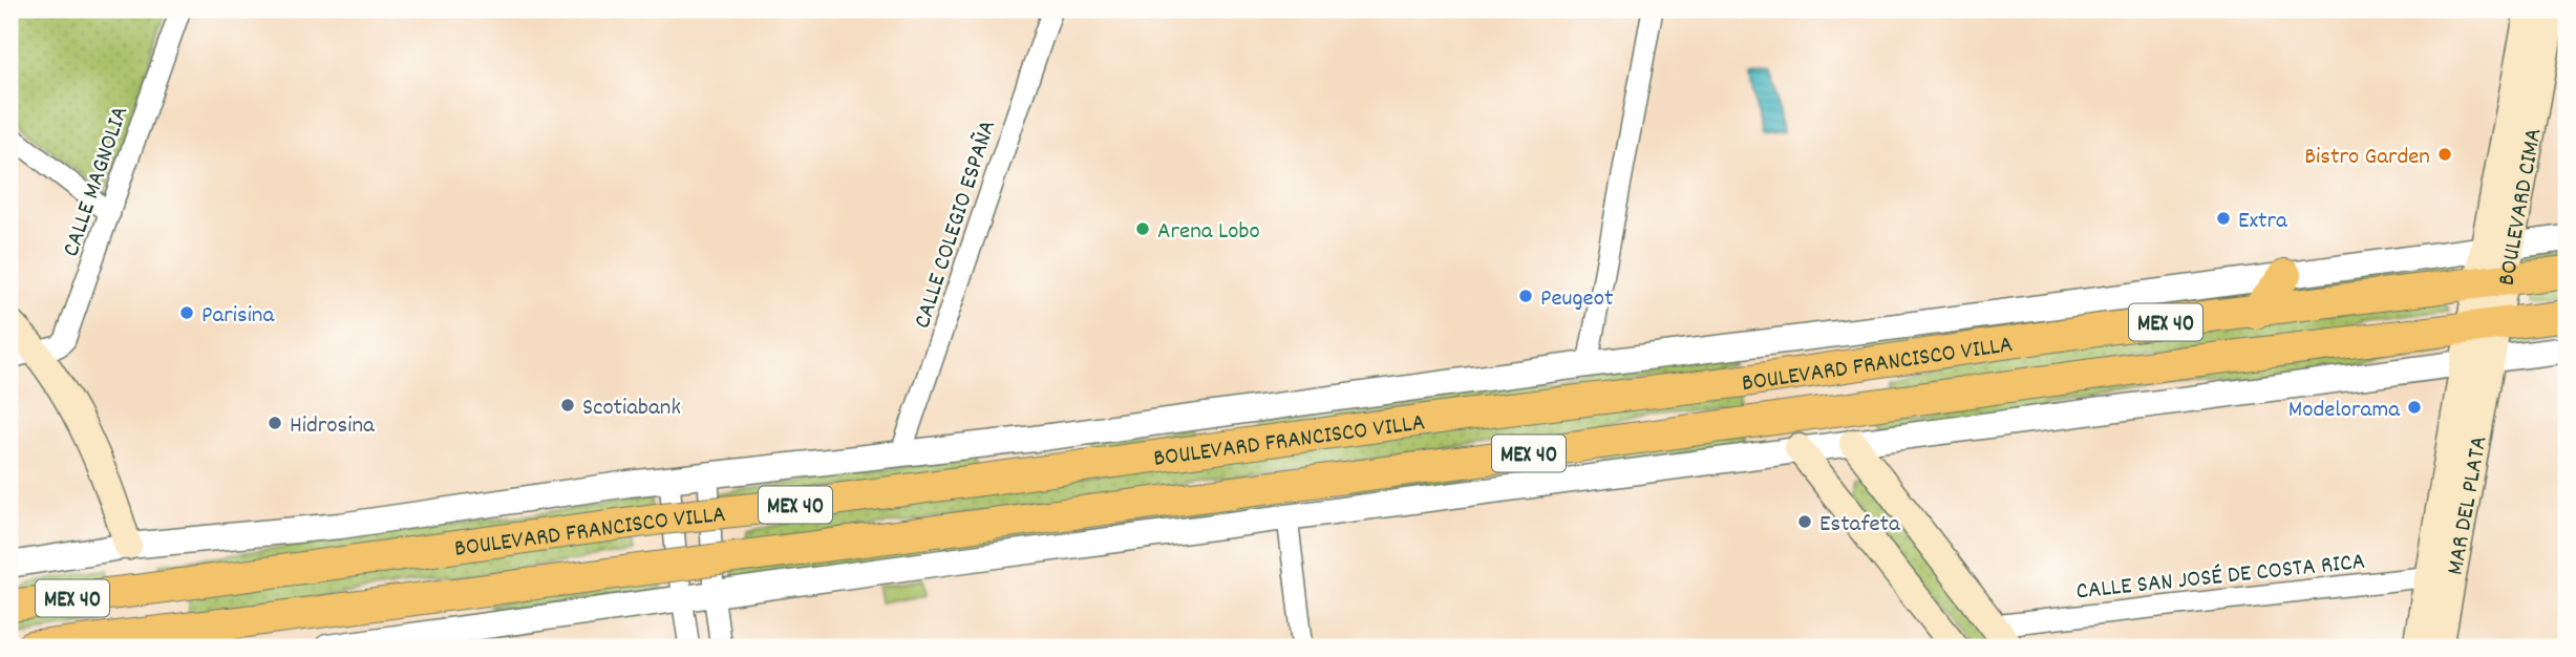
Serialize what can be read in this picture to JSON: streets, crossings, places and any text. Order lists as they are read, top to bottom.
{
  "streets": {
    "main road": [
      "BOULEVARD CIMA",
      "MEX 40",
      "BOULEVARD FRANCISCO VILLA",
      "MAR DEL PLATA"
    ],
    "street": ["CALLE MAGNOLIA", "CALLE COLEGIO ESPAÑA", "CALLE SAN JOSÉ DE COSTA RICA"]
  },
  "crossings": [
    ["BOULEVARD CIMA", "BOULEVARD FRANCISCO VILLA"],
    ["BOULEVARD CIMA", "MAR DEL PLATA"],
    ["CALLE COLEGIO ESPAÑA", "BOULEVARD FRANCISCO VILLA"],
    ["MAR DEL PLATA", "CALLE SAN JOSÉ DE COSTA RICA"]
  ],
  "places": [
    "Bistro Garden",
    "Extra",
    "Arena Lobo",
    "Peugeot",
    "Parisina",
    "Scotiabank",
    "Modelorama",
    "Hidrosina",
    "Estafeta"
  ]
}
